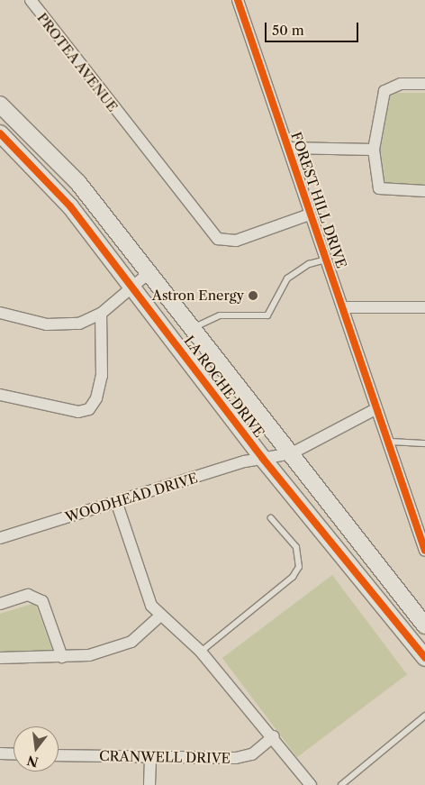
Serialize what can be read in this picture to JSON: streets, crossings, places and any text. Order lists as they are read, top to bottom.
{
  "streets": {
    "street": [
      "PROTEA AVENUE",
      "FOREST HILL DRIVE",
      "LA ROCHE DRIVE",
      "WOODHEAD DRIVE",
      "CRANWELL DRIVE"
    ]
  },
  "crossings": [
    ["PROTEA AVENUE", "FOREST HILL DRIVE"],
    ["LA ROCHE DRIVE", "WOODHEAD DRIVE"]
  ],
  "places": ["Astron Energy"],
  "scale_bar": "50 m",
  "north": "bottom"
}
